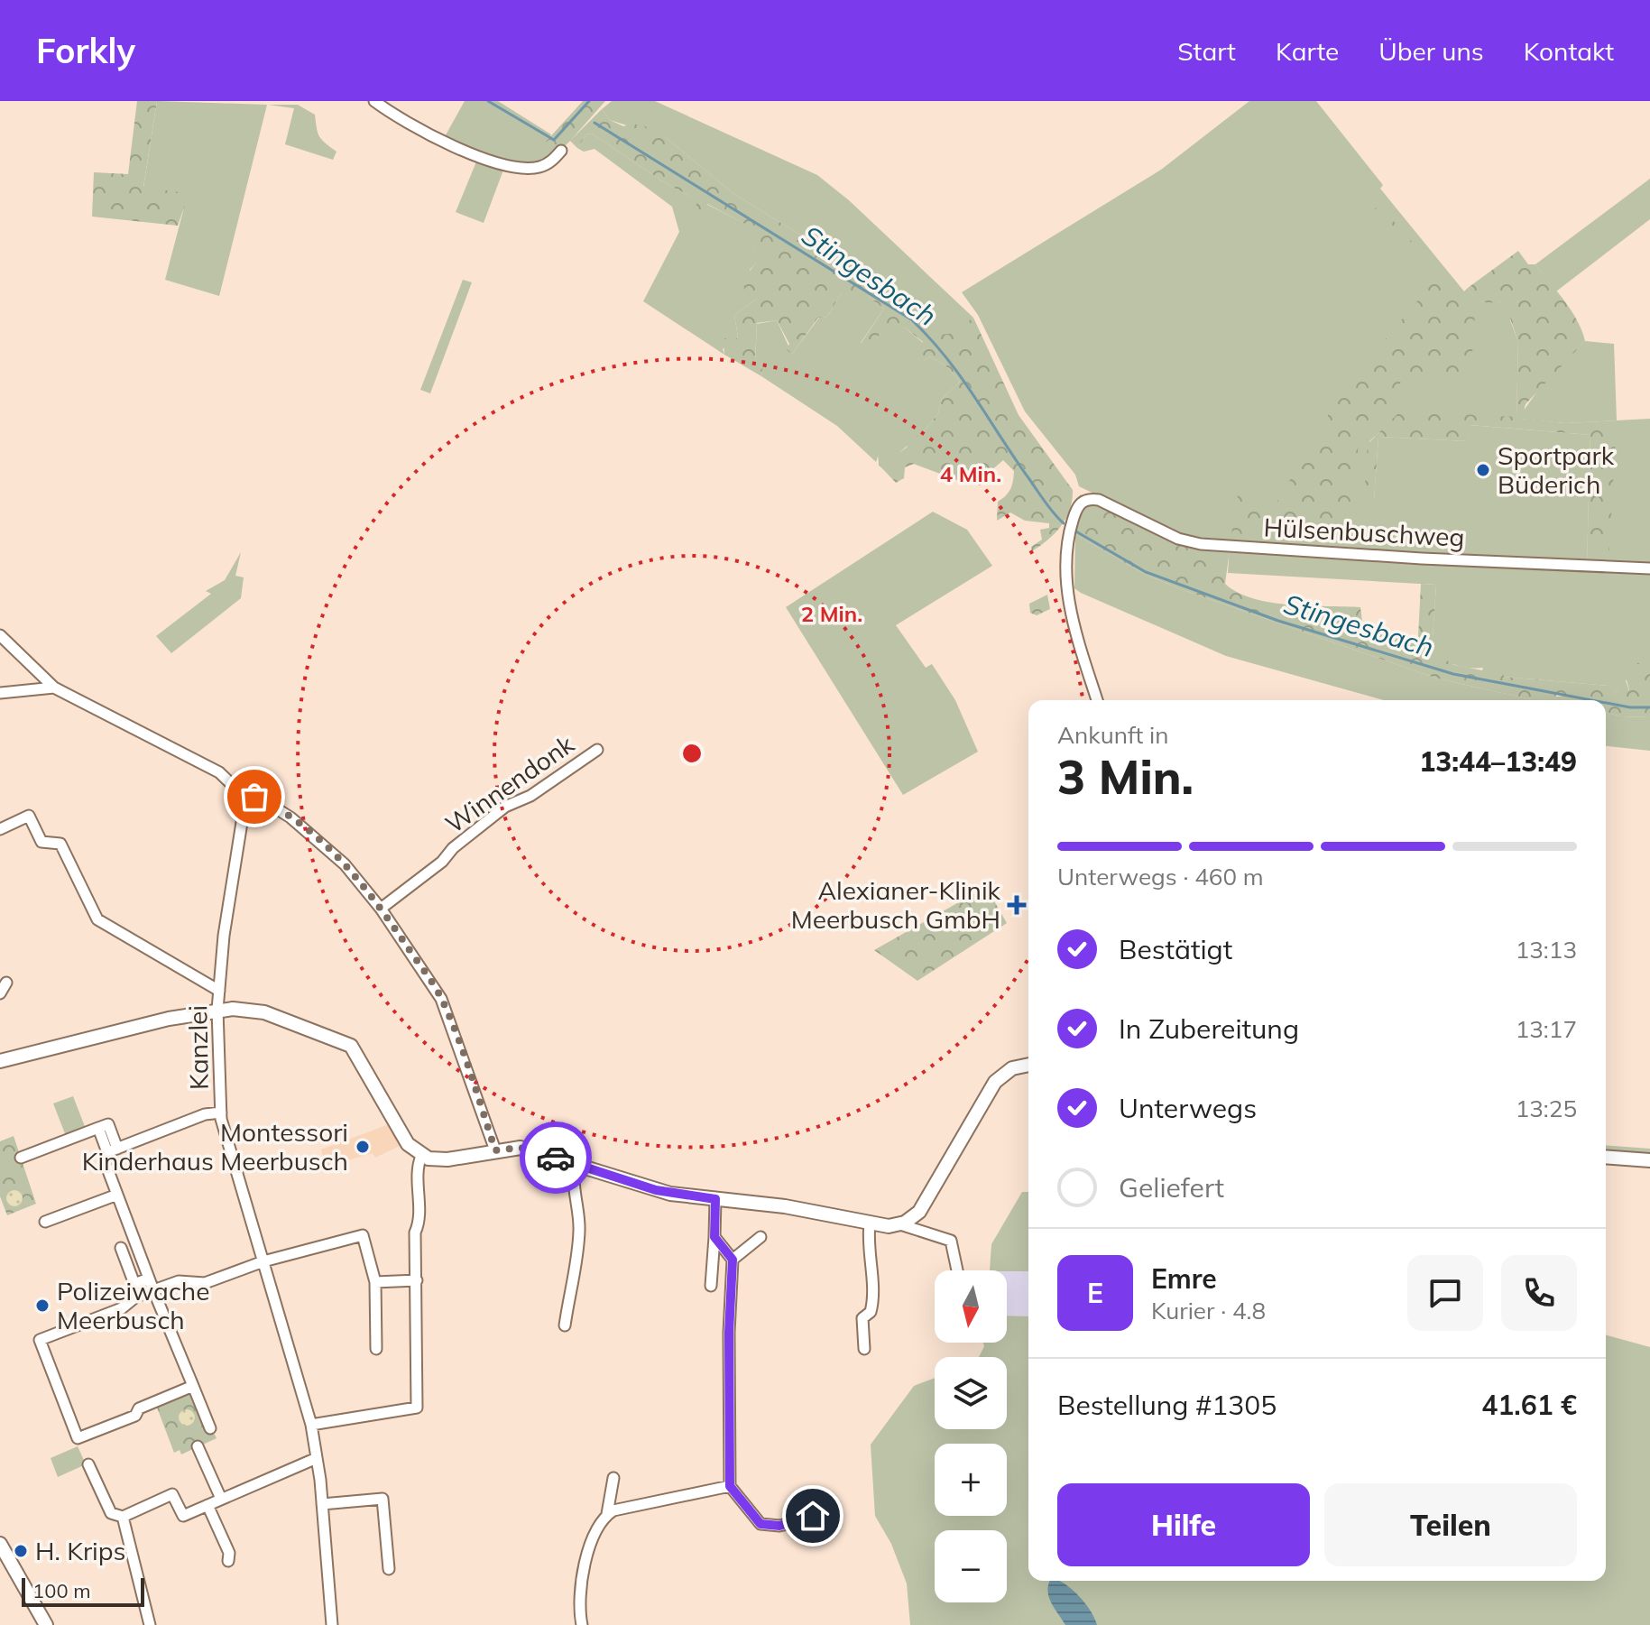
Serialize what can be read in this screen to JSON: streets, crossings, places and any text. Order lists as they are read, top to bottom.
{
  "streets": {
    "street": ["Hülsenbuschweg", "Winnendonk", "Kanzlei"]
  },
  "water": ["Stingesbach"],
  "places": {
    "other": [
      "Sportpark Büderich",
      "Montessori Kinderhaus Meerbusch",
      "Polizeiwache Meerbusch",
      "H. Krips"
    ],
    "health": ["Alexianer-Klinik Meerbusch GmbH"]
  },
  "scale_bar": "100 m",
  "north": "bottom",
  "page": {
    "header": "Forkly",
    "nav": [
      "Start",
      "Karte",
      "Über uns",
      "Kontakt"
    ],
    "heading": ["3 Min.", "Ankunft in", "13:44–13:49"],
    "panel": [
      "Emre",
      "Kurier · 4.8",
      "Bestellung #1305",
      "41.61 €"
    ],
    "bar": "Unterwegs · 460 m",
    "list": [
      ["Bestätigt", "13:13"],
      ["In Zubereitung", "13:17"],
      ["Unterwegs", "13:25"],
      "Geliefert"
    ],
    "round": "E",
    "map_buttons": ["+", "−"],
    "buttons": ["Hilfe", "Teilen"],
    "scale": "100 m"
  },
  "rings": ["4 Min.", "2 Min."]
}
